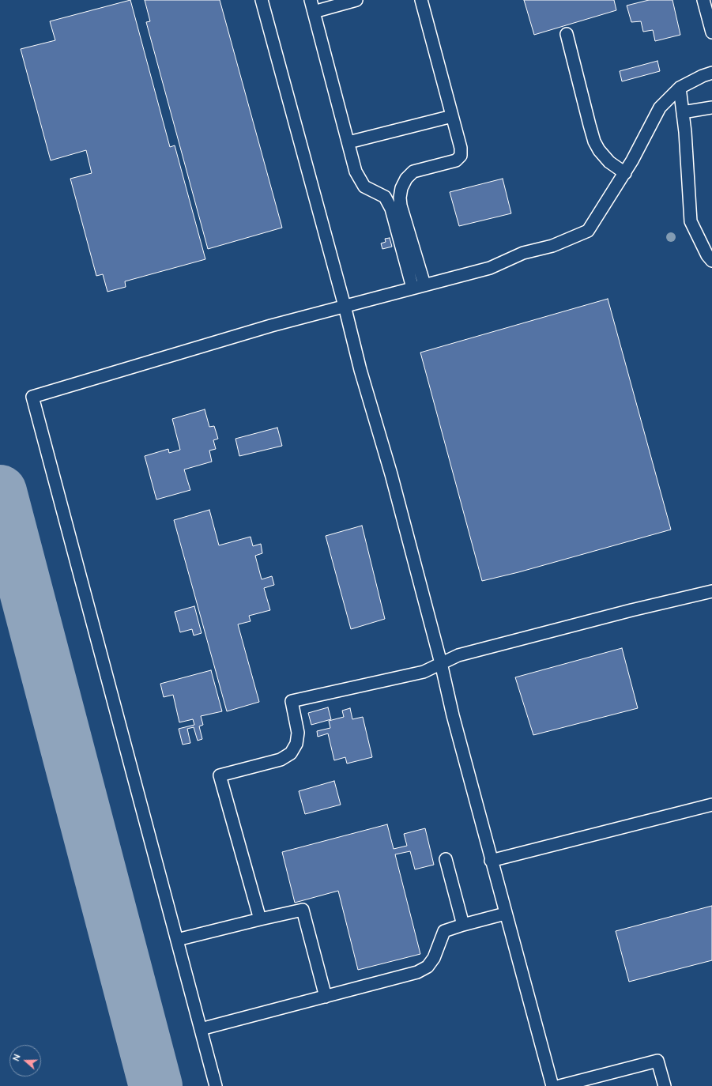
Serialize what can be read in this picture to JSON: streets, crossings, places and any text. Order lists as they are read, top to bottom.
{
  "north": "left"
}
